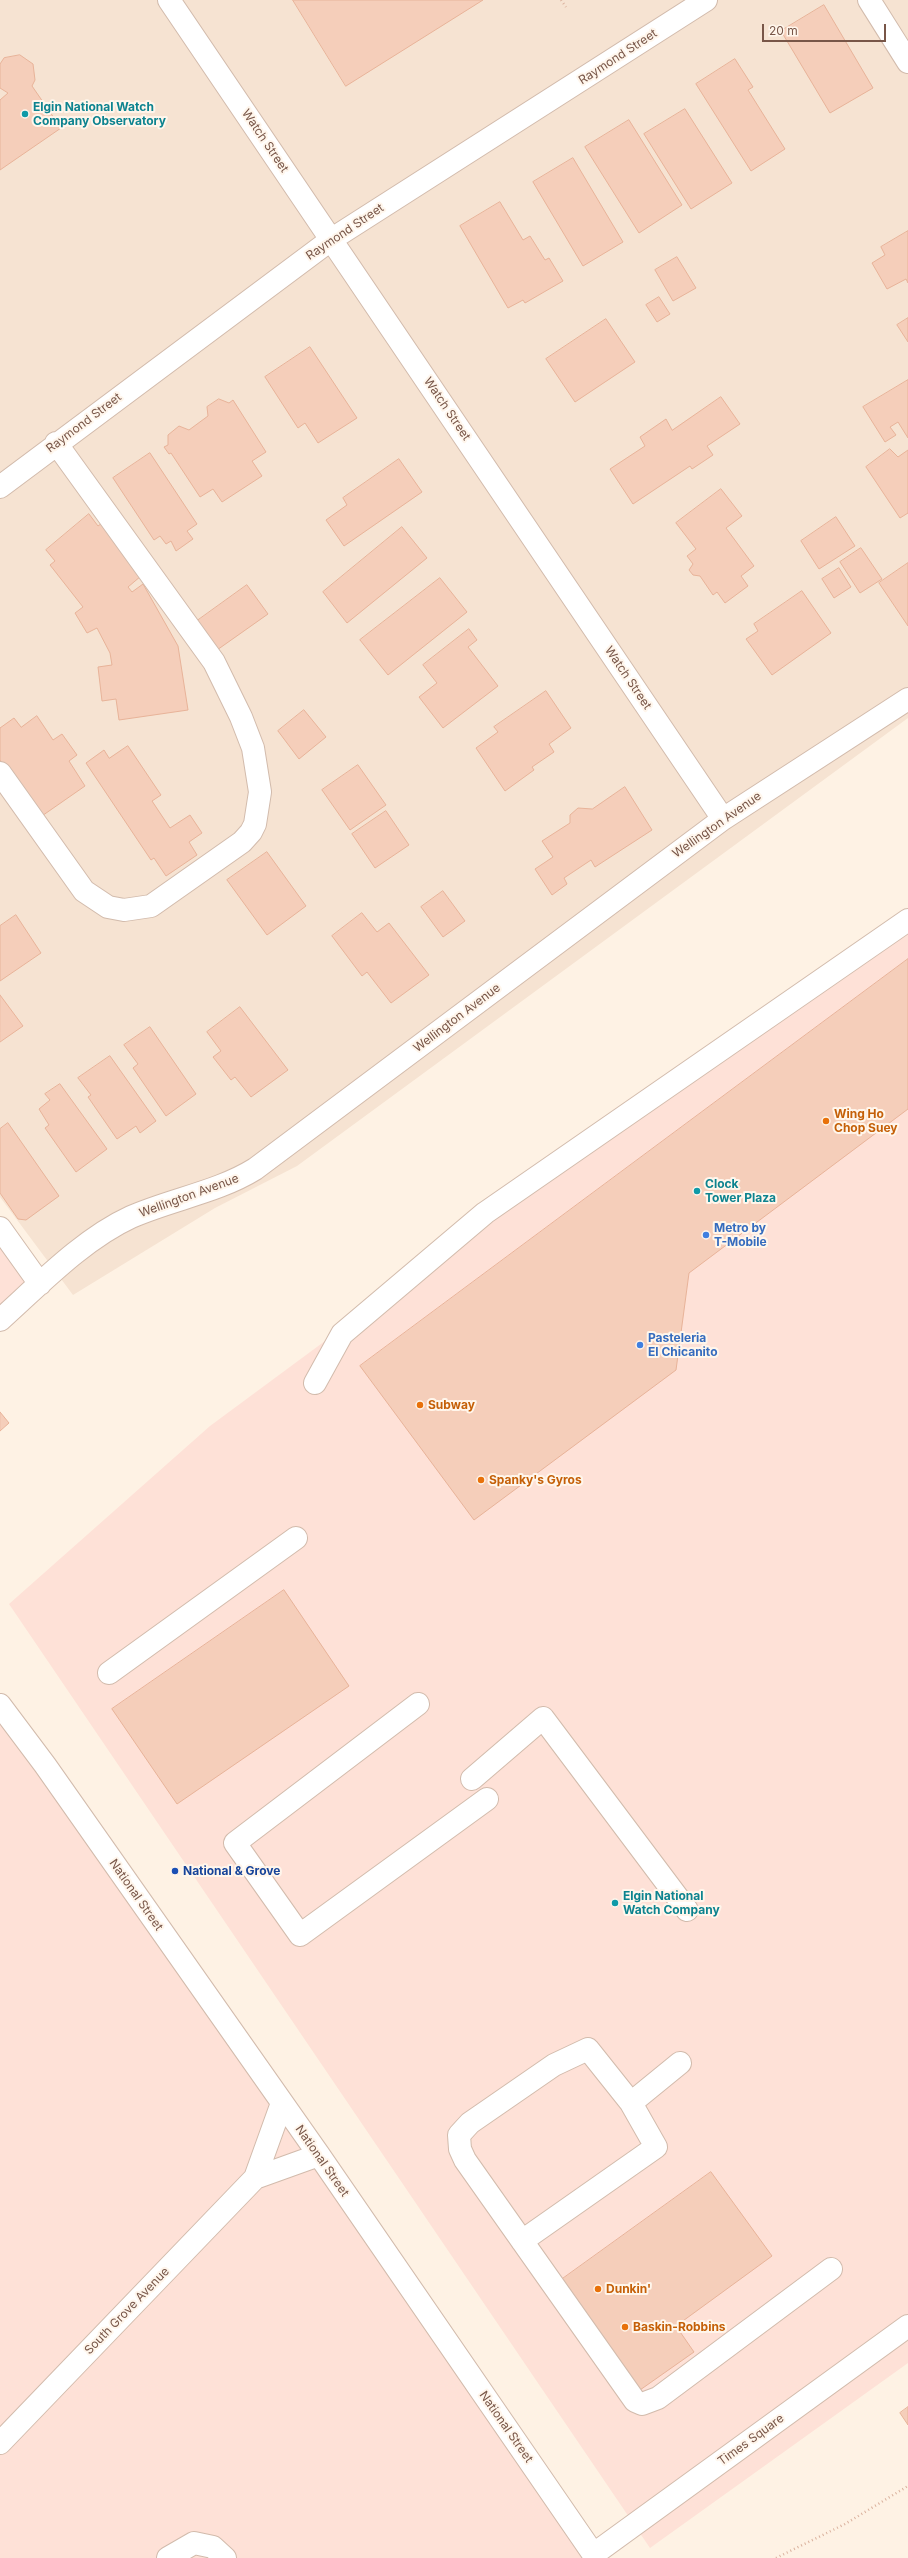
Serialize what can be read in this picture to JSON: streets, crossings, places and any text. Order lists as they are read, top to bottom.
{
  "streets": {
    "street": [
      "Raymond Street",
      "Watch Street",
      "Wellington Avenue",
      "National Street",
      "South Grove Avenue",
      "Times Square"
    ]
  },
  "crossings": [
    ["Raymond Street", "Watch Street"],
    ["Watch Street", "Wellington Avenue"],
    ["National Street", "South Grove Avenue"],
    ["National Street", "Times Square"]
  ],
  "places": [
    "Elgin National Watch Company Observatory",
    "Wing Ho Chop Suey",
    "Clock Tower Plaza",
    "Metro by T-Mobile",
    "Pasteleria El Chicanito",
    "Subway",
    "Spanky's Gyros",
    "National & Grove",
    "Elgin National Watch Company",
    "Dunkin'",
    "Baskin-Robbins"
  ],
  "scale_bar": "20 m"
}
